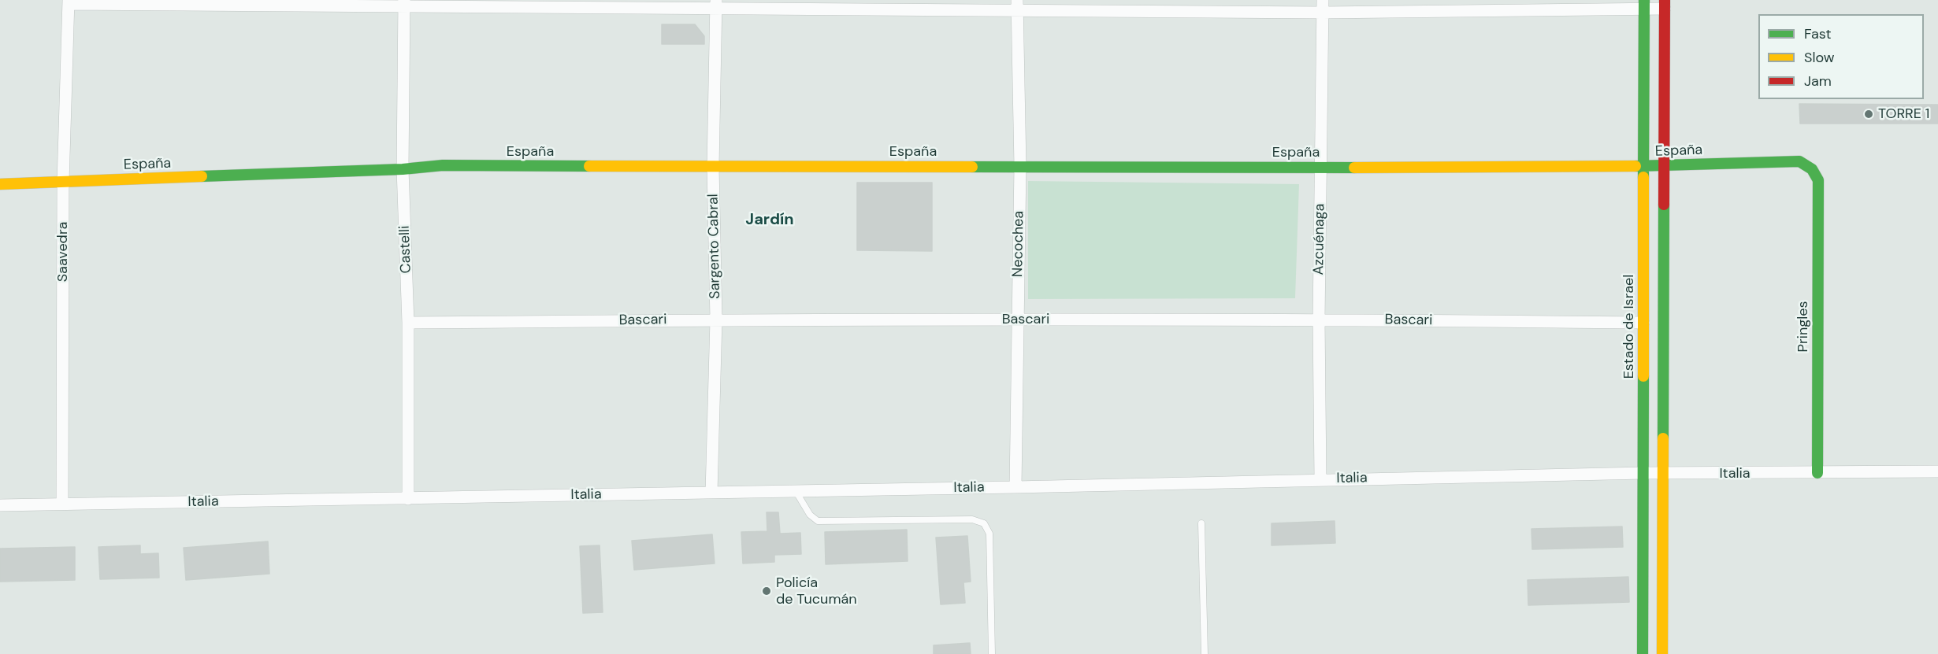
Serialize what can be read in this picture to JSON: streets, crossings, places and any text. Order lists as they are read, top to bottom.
{
  "streets": {
    "street": [
      "España",
      "Azcuénaga",
      "Necochea",
      "Sargento Cabral",
      "Castelli",
      "Saavedra",
      "Bascari",
      "Estado de Israel",
      "Pringles",
      "Italia"
    ]
  },
  "crossings": [
    ["España", "Azcuénaga"],
    ["España", "Necochea"],
    ["España", "Sargento Cabral"],
    ["España", "Castelli"],
    ["España", "Saavedra"],
    ["España", "Estado de Israel"],
    ["España", "Pringles"],
    ["Azcuénaga", "Bascari"],
    ["Azcuénaga", "Italia"],
    ["Necochea", "Bascari"],
    ["Necochea", "Italia"],
    ["Sargento Cabral", "Bascari"],
    ["Sargento Cabral", "Italia"],
    ["Castelli", "Bascari"],
    ["Castelli", "Italia"],
    ["Saavedra", "Italia"],
    ["Bascari", "Estado de Israel"],
    ["Estado de Israel", "Italia"],
    ["Pringles", "Italia"]
  ],
  "districts": ["Jardín"],
  "places": ["TORRE 1", "Policía de Tucumán"],
  "legend": ["Fast", "Slow", "Jam"]
}
